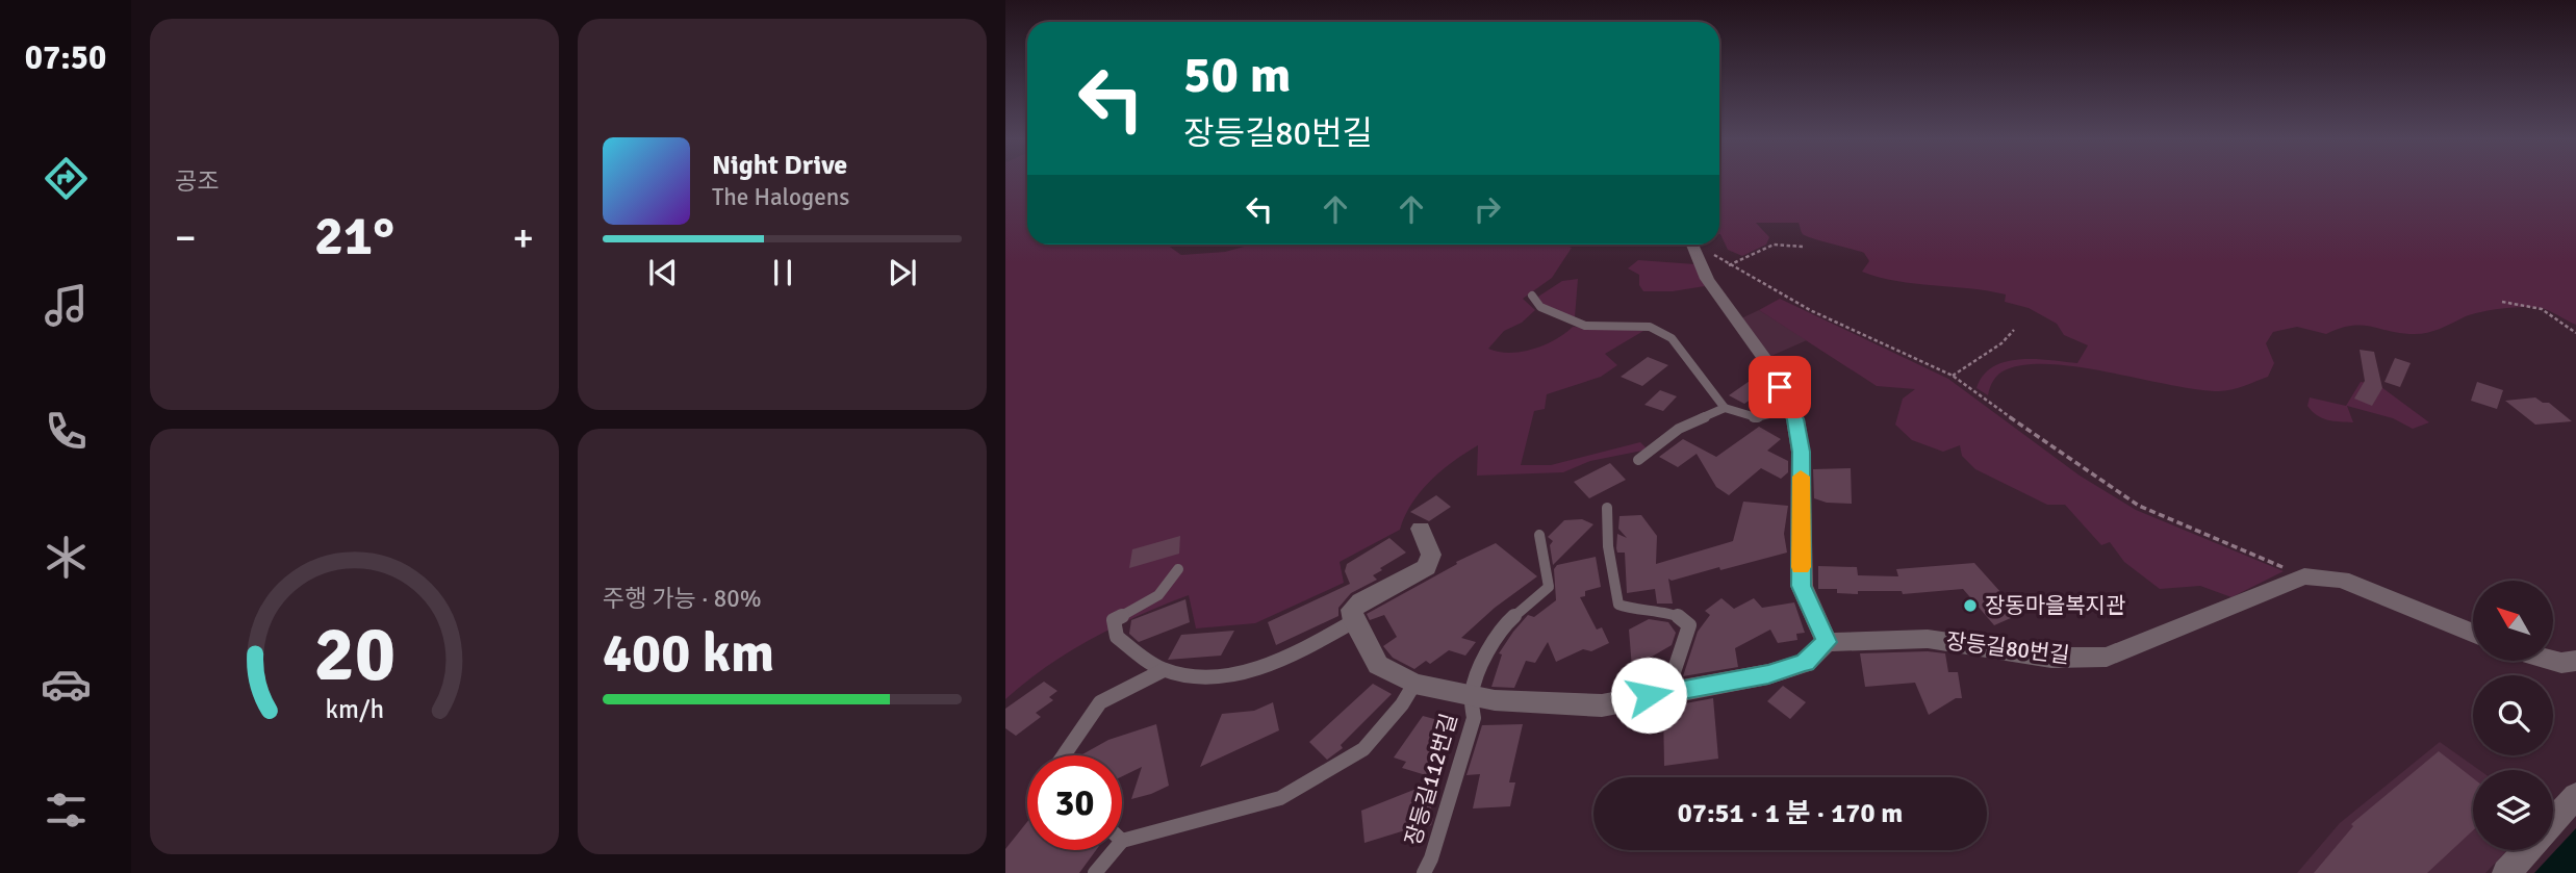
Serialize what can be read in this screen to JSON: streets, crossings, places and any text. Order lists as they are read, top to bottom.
{
  "streets": {
    "street": ["장등길80번길"],
    "lane": ["장등길112번길"]
  },
  "places": ["장동마을복지관"],
  "north": "top left",
  "page": {
    "tabs": "07:50",
    "tile": [
      "공조",
      ["주행 가능 · 80%", "400 km"]
    ],
    "turn": ["50 m", "장등길80번길"],
    "song": ["Night Drive", "The Halogens"],
    "heat": ["−", "21°", "+"],
    "limit": "30",
    "trip": "07:51 · 1 분 · 170 m",
    "gauge": ["20", "km/h"]
  }
}
